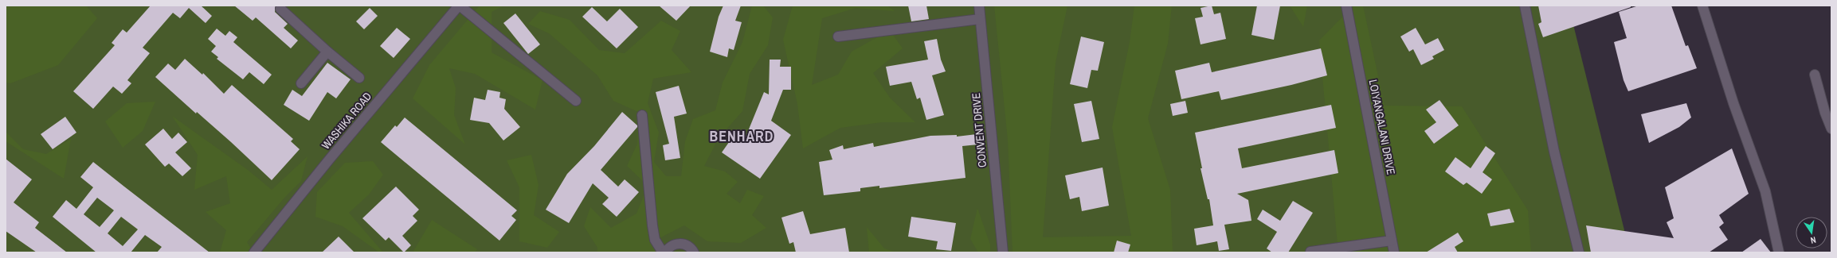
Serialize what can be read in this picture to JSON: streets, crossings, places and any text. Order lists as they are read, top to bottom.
{
  "streets": {
    "street": ["WASHIKA ROAD", "LOIYANGALANI DRIVE", "CONVENT DRIVE"]
  },
  "districts": ["BENHARD"],
  "north": "bottom"
}
